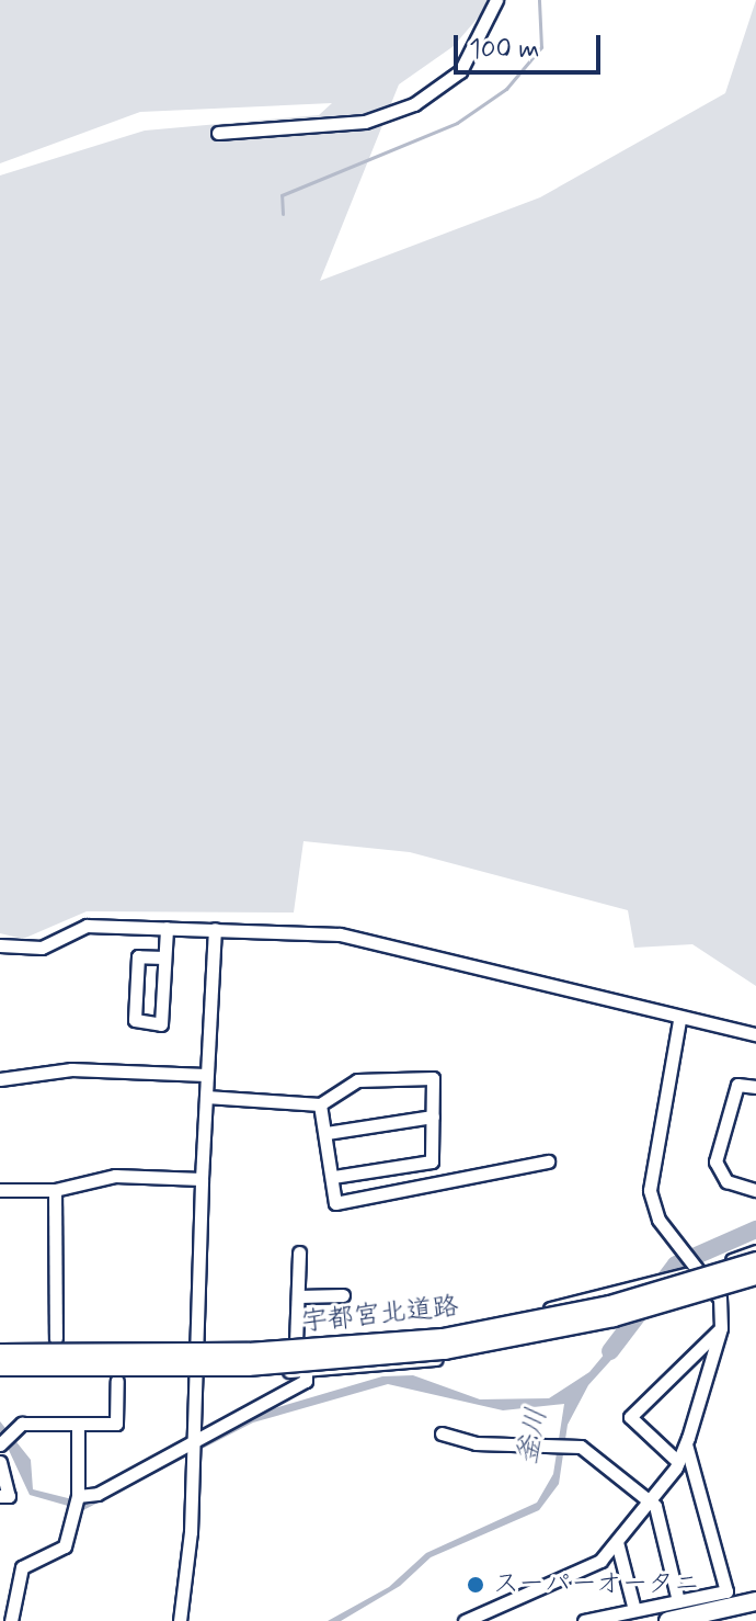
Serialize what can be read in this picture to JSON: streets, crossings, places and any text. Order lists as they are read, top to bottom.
{
  "streets": {
    "highway": ["宇都宮北道路"]
  },
  "water": ["釜川"],
  "places": ["スーパーオータニ"],
  "scale_bar": "100 m"
}
